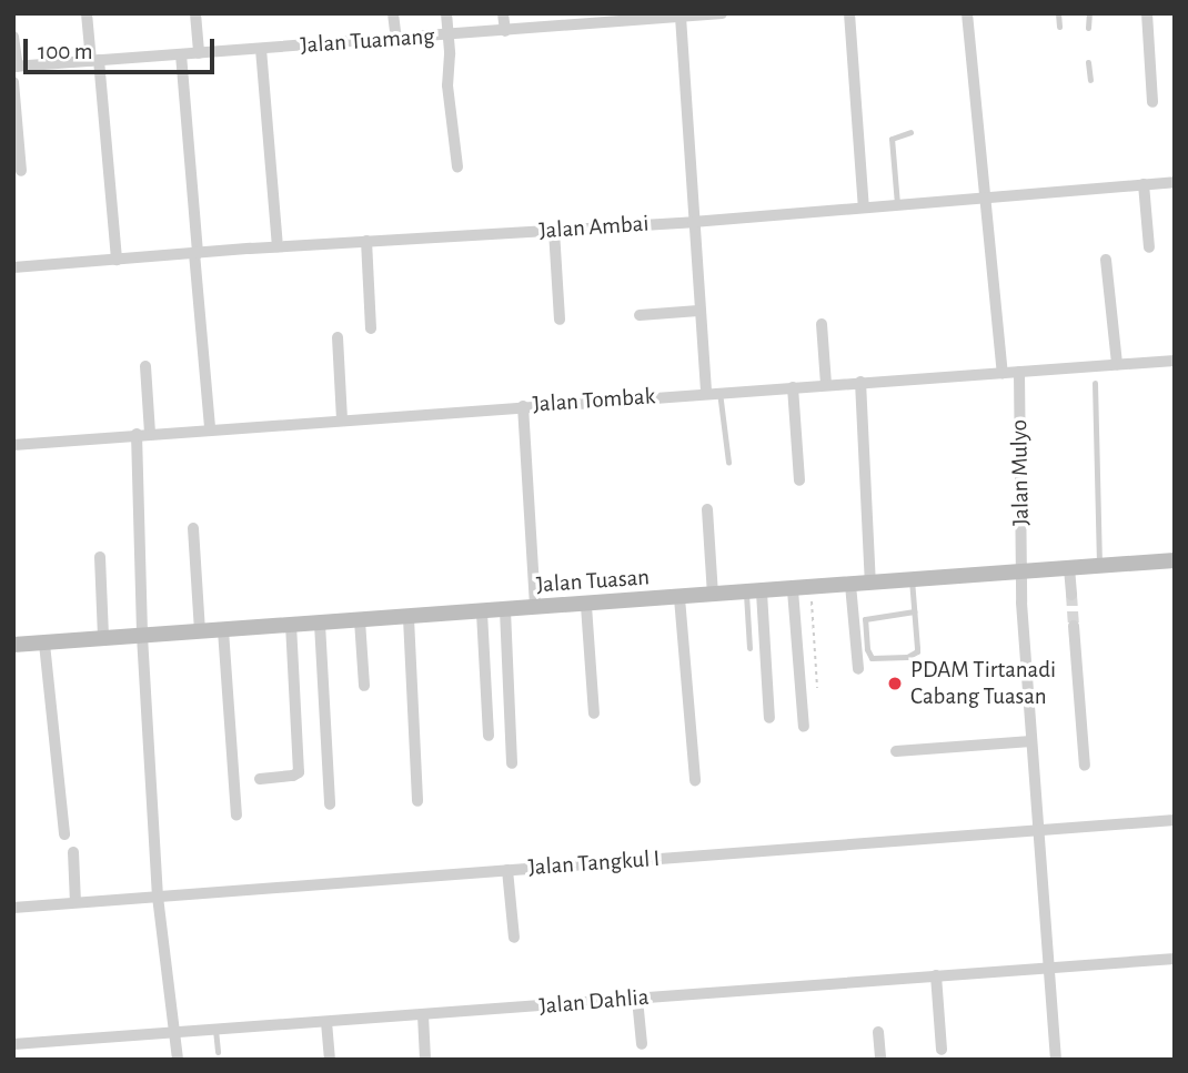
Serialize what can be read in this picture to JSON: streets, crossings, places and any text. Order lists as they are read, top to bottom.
{
  "streets": {
    "street": [
      "Jalan Tuamang",
      "Jalan Ambai",
      "Jalan Tombak",
      "Jalan Mulyo",
      "Jalan Tuasan",
      "Jalan Tangkul I",
      "Jalan Dahlia"
    ]
  },
  "crossings": [
    ["Jalan Tombak", "Jalan Mulyo"],
    ["Jalan Mulyo", "Jalan Tuasan"],
    ["Jalan Mulyo", "Jalan Tangkul I"],
    ["Jalan Mulyo", "Jalan Dahlia"]
  ],
  "places": ["PDAM Tirtanadi Cabang Tuasan"],
  "scale_bar": "100 m"
}
